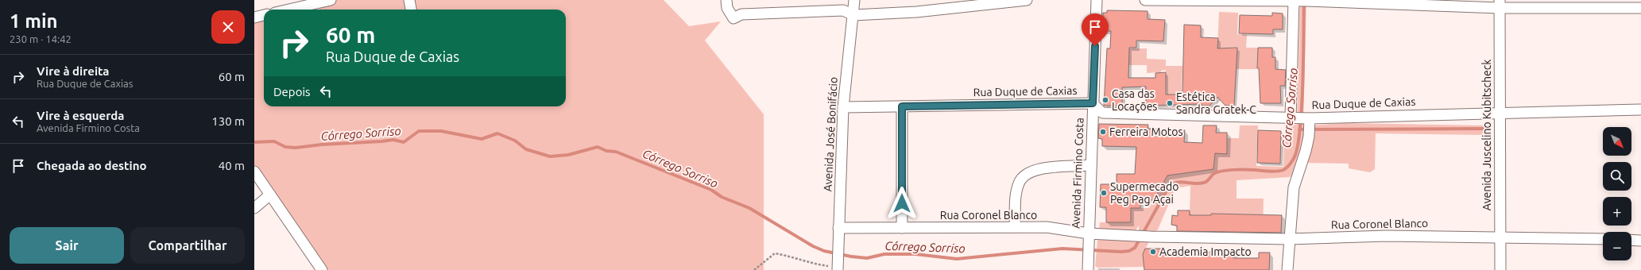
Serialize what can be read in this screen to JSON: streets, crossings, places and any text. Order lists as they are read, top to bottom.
{
  "streets": {
    "street": [
      "Rua Duque de Caxias",
      "Avenida José Bonifácio",
      "Avenida Juscelino Kubitscheck",
      "Avenida Firmino Costa",
      "Rua Coronel Blanco"
    ]
  },
  "crossings": [
    ["Rua Duque de Caxias", "Avenida José Bonifácio"],
    ["Rua Duque de Caxias", "Avenida Juscelino Kubitscheck"],
    ["Rua Duque de Caxias", "Avenida Firmino Costa"],
    ["Avenida José Bonifácio", "Rua Coronel Blanco"],
    ["Avenida Juscelino Kubitscheck", "Rua Coronel Blanco"],
    ["Avenida Firmino Costa", "Rua Coronel Blanco"]
  ],
  "water": ["Córrego Sorriso"],
  "places": [
    "Casa das Locações",
    "Estética Sandra Gratek-C",
    "Ferreira Motos",
    "Supermecado Peg Pag Açai",
    "Academia Impacto"
  ],
  "north": "bottom right",
  "page": {
    "heading": ["1 min", "230 m · 14:42"],
    "turn": ["60 m", "Rua Duque de Caxias"],
    "list": [
      {
        "name": "Vire à direita",
        "note": "Rua Duque de Caxias",
        "value": "60 m"
      },
      {
        "name": "Vire à esquerda",
        "note": "Avenida Firmino Costa",
        "value": "130 m"
      },
      {
        "name": "Chegada ao destino",
        "value": "40 m"
      }
    ],
    "then": "Depois",
    "map_buttons": ["+", "−"],
    "buttons": ["Sair", "Compartilhar"]
  }
}
